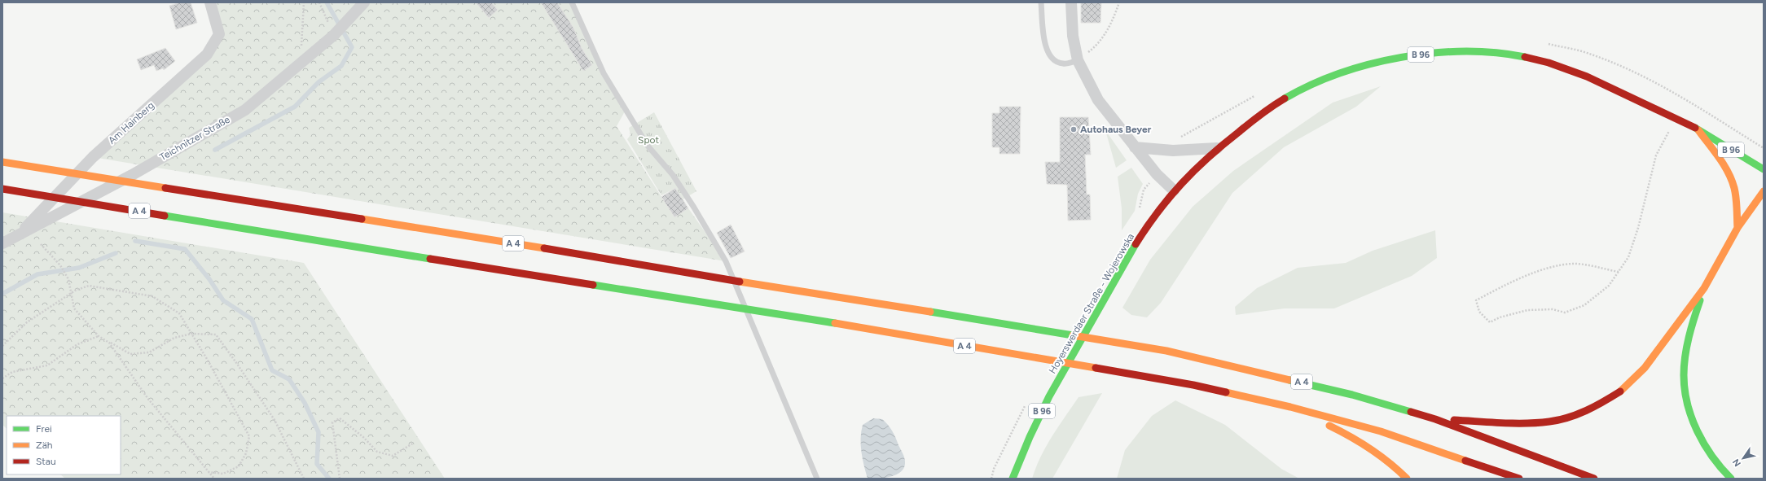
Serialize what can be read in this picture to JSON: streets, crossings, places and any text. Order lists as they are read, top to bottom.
{
  "streets": {
    "main road": ["B 96", "A 4", "Hoyerswerdaer Straße - Wojerowska"],
    "street": ["Am Hainberg", "Teichnitzer Straße"]
  },
  "crossings": [
    ["Am Hainberg", "Teichnitzer Straße"]
  ],
  "parks": ["Spot"],
  "places": ["Autohaus Beyer"],
  "legend": ["Frei", "Zäh", "Stau"],
  "north": "bottom left"
}
